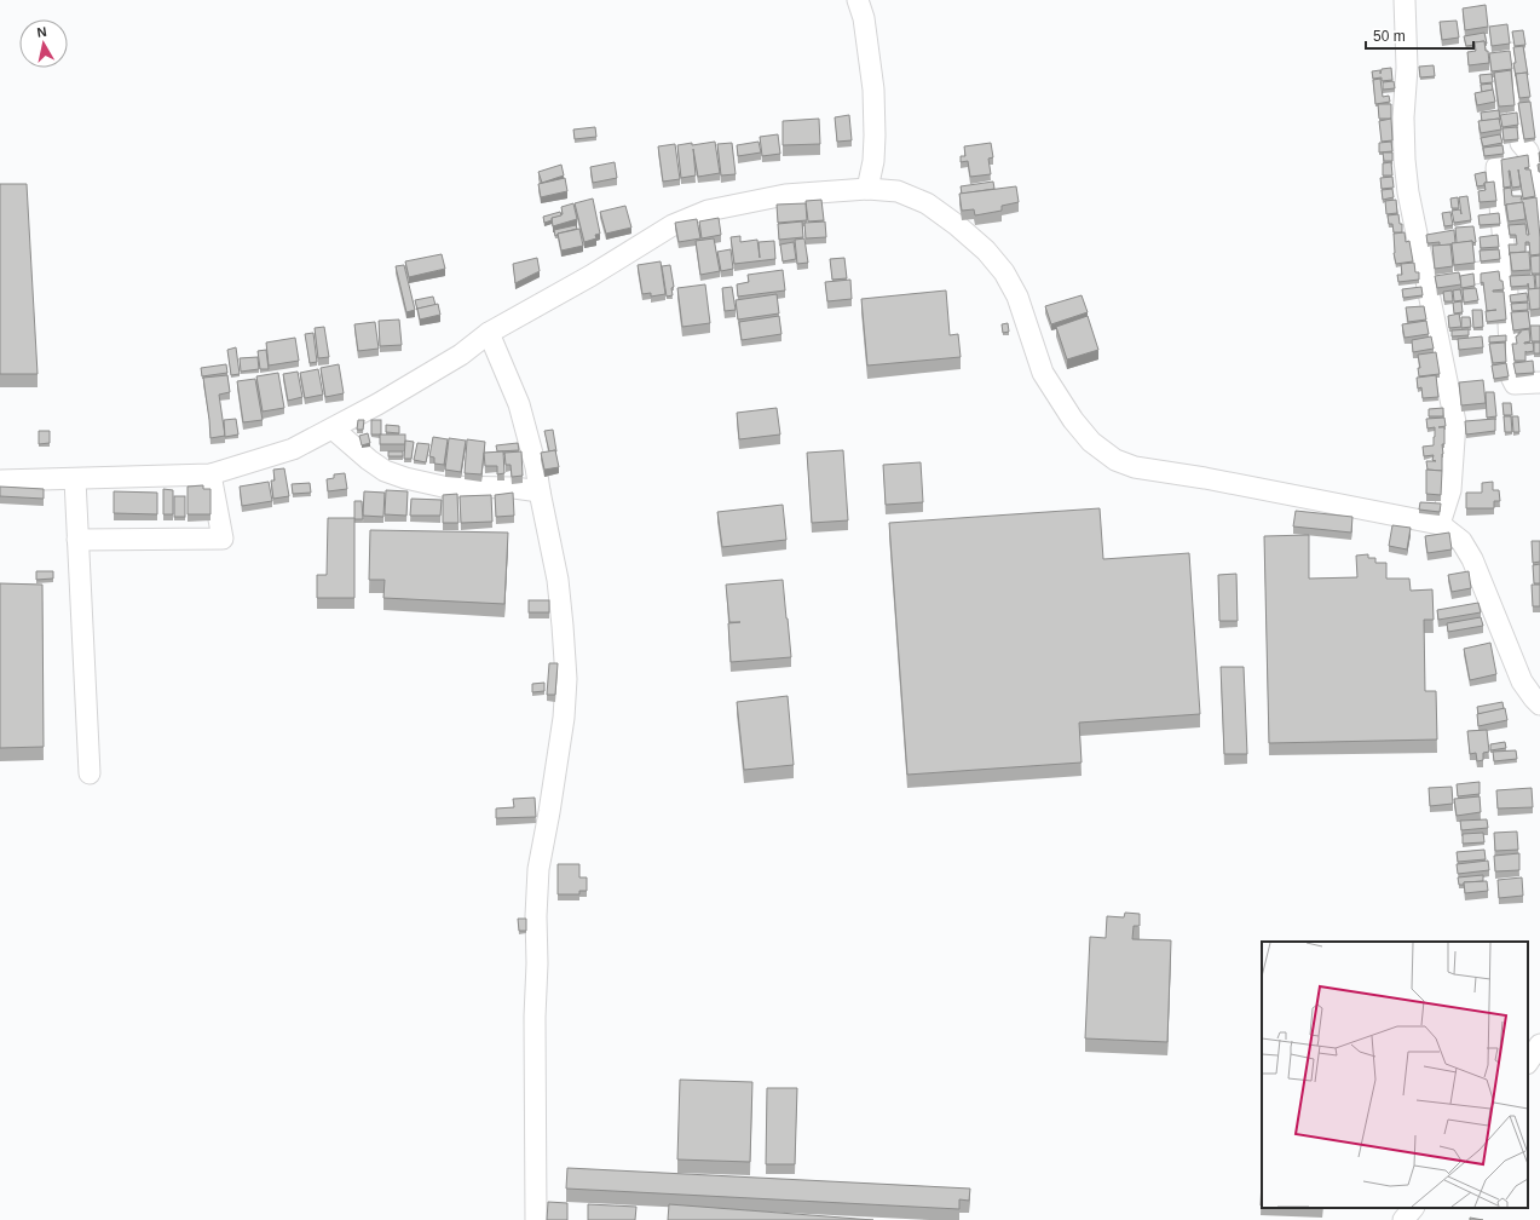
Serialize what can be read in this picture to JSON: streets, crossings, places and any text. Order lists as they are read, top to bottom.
{
  "scale_bar": "50 m",
  "north": "top"
}
